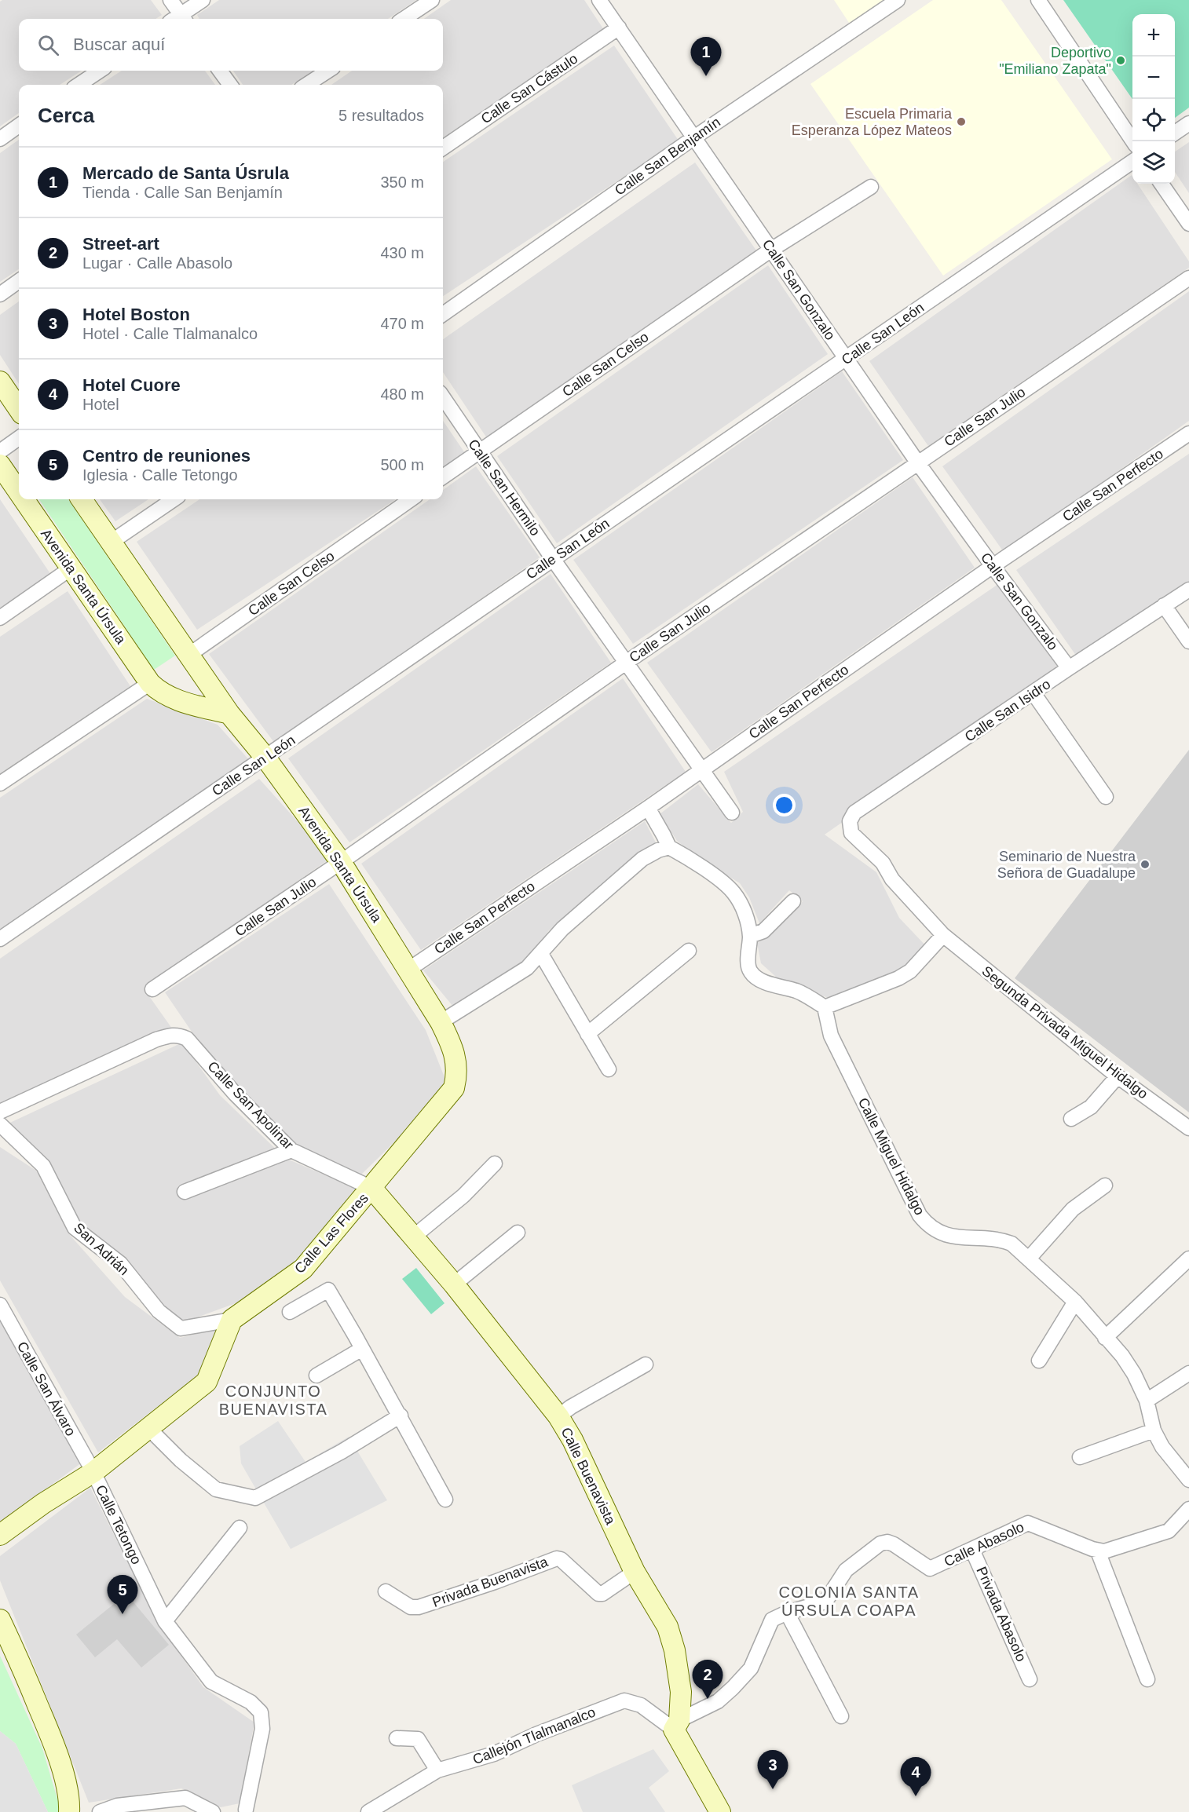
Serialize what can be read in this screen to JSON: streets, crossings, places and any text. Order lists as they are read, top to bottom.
{
  "streets": {
    "street": [
      "Calle San Cástulo",
      "Calle San Benjamín",
      "Calle San Gonzalo",
      "Calle San León",
      "Calle San Celso",
      "Calle San Julio",
      "Calle San Perfecto",
      "Calle San Hermilo",
      "Avenida Santa Úrsula",
      "Calle San Isidro",
      "Segunda Privada Miguel Hidalgo",
      "Calle San Apolinar",
      "Calle Miguel Hidalgo",
      "Calle Las Flores",
      "San Adrián",
      "Calle San Álvaro",
      "Calle Buenavista",
      "Calle Tetongo",
      "Calle Abasolo",
      "Privada Buenavista",
      "Privada Abasolo",
      "Callejón Tlalmanalco"
    ]
  },
  "crossings": [
    ["Calle San Cástulo", "Calle San Gonzalo"],
    ["Calle San Benjamín", "Calle San Gonzalo"],
    ["Calle San Gonzalo", "Calle San León"],
    ["Calle San Gonzalo", "Calle San Celso"],
    ["Calle San Gonzalo", "Calle San Julio"],
    ["Calle San Gonzalo", "Calle San Perfecto"],
    ["Calle San Gonzalo", "Calle San Isidro"],
    ["Calle San León", "Calle San Hermilo"],
    ["Calle San León", "Avenida Santa Úrsula"],
    ["Calle San Celso", "Calle San Hermilo"],
    ["Calle San Celso", "Avenida Santa Úrsula"],
    ["Calle San Julio", "Calle San Hermilo"],
    ["Calle San Julio", "Avenida Santa Úrsula"],
    ["Calle San Perfecto", "Calle San Hermilo"],
    ["Calle San Perfecto", "Avenida Santa Úrsula"],
    ["Avenida Santa Úrsula", "Calle Las Flores"],
    ["Calle San Isidro", "Segunda Privada Miguel Hidalgo"],
    ["Calle San Apolinar", "Calle Las Flores"],
    ["Calle San Apolinar", "Calle Buenavista"],
    ["Calle Las Flores", "San Adrián"],
    ["Calle Las Flores", "Calle Buenavista"],
    ["Calle San Álvaro", "Calle Tetongo"],
    ["Calle Buenavista", "Calle Abasolo"],
    ["Calle Buenavista", "Privada Buenavista"],
    ["Calle Buenavista", "Callejón Tlalmanalco"],
    ["Calle Abasolo", "Privada Abasolo"],
    ["Calle Abasolo", "Callejón Tlalmanalco"]
  ],
  "districts": ["CONJUNTO BUENAVISTA", "COLONIA SANTA ÚRSULA COAPA"],
  "places": ["Deportivo \"Emiliano Zapata\"", "Escuela Primaria Esperanza López Mateos", "Seminario de Nuestra Señora de Guadalupe"],
  "page": {
    "map_buttons": ["+", "−"],
    "search": "Buscar aquí",
    "pins": [
      "1",
      "5",
      "2",
      "3",
      "4"
    ],
    "heading": ["Cerca", "5 resultados"],
    "list": [
      {
        "mark": "1",
        "name": "Mercado de Santa Úsrula",
        "note": "Tienda · Calle San Benjamín",
        "value": "350 m"
      },
      {
        "mark": "2",
        "name": "Street-art",
        "note": "Lugar · Calle Abasolo",
        "value": "430 m"
      },
      {
        "mark": "3",
        "name": "Hotel Boston",
        "note": "Hotel · Calle Tlalmanalco",
        "value": "470 m"
      },
      {
        "mark": "4",
        "name": "Hotel Cuore",
        "note": "Hotel",
        "value": "480 m"
      },
      {
        "mark": "5",
        "name": "Centro de reuniones",
        "note": "Iglesia · Calle Tetongo",
        "value": "500 m"
      }
    ]
  }
}
